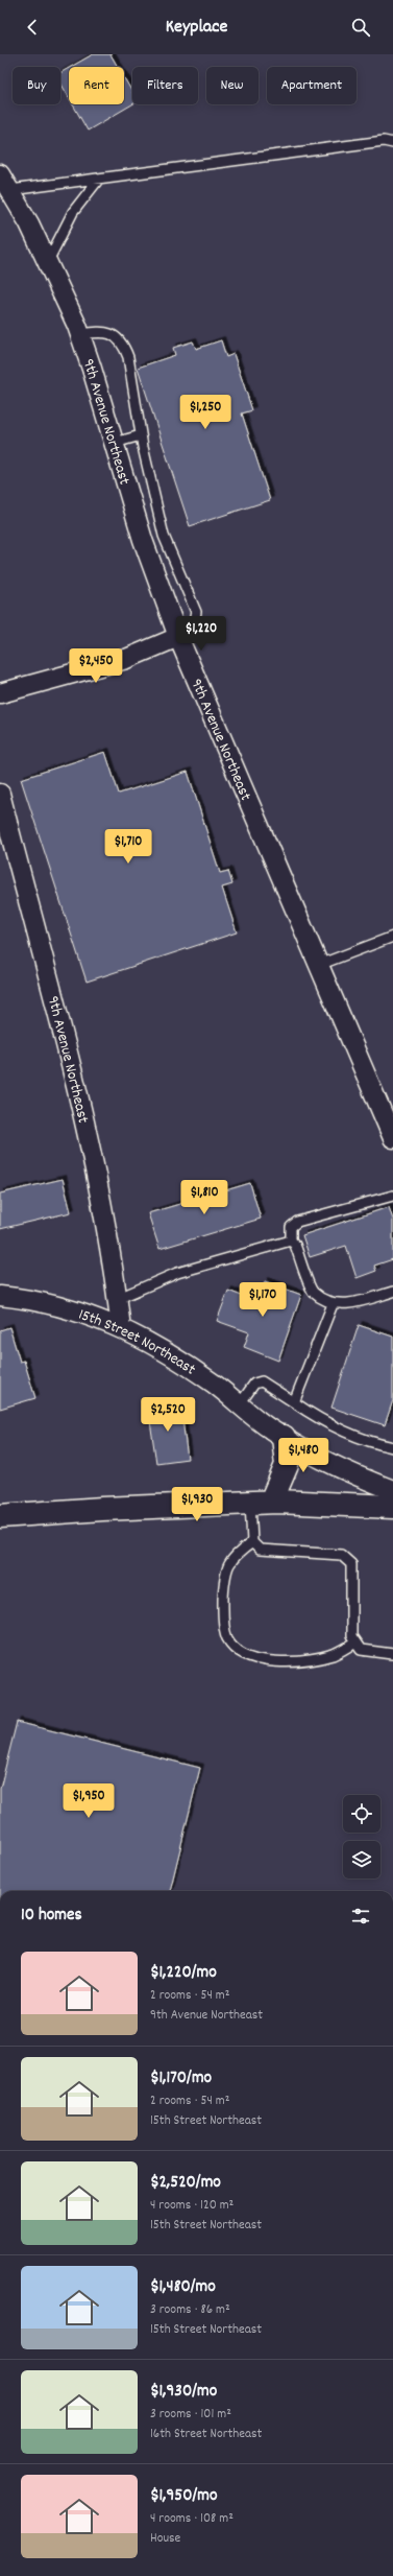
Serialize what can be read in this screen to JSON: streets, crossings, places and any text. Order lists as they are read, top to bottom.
{
  "streets": {
    "street": ["9th Avenue Northeast", "15th Street Northeast"]
  },
  "crossings": [
    ["9th Avenue Northeast", "15th Street Northeast"]
  ],
  "page": {
    "header": "Keyplace",
    "chip": [
      "Buy",
      "Rent",
      "Filters",
      "New",
      "Apartment"
    ],
    "price": [
      "$1,250",
      "$1,220",
      "$2,450",
      "$1,710",
      "$1,810",
      "$1,170",
      "$2,520",
      "$1,480",
      "$1,930",
      "$1,950"
    ],
    "heading": "10 homes",
    "list": [
      {
        "name": "$1,220/mo",
        "note": "2 rooms · 54 m² · 9th Avenue Northeast"
      },
      {
        "name": "$1,170/mo",
        "note": "2 rooms · 54 m² · 15th Street Northeast"
      },
      {
        "name": "$2,520/mo",
        "note": "4 rooms · 120 m² · 15th Street Northeast"
      },
      {
        "name": "$1,480/mo",
        "note": "3 rooms · 86 m² · 15th Street Northeast"
      },
      {
        "name": "$1,930/mo",
        "note": "3 rooms · 101 m² · 16th Street Northeast"
      },
      {
        "name": "$1,950/mo",
        "note": "4 rooms · 108 m² · House"
      }
    ]
  }
}
